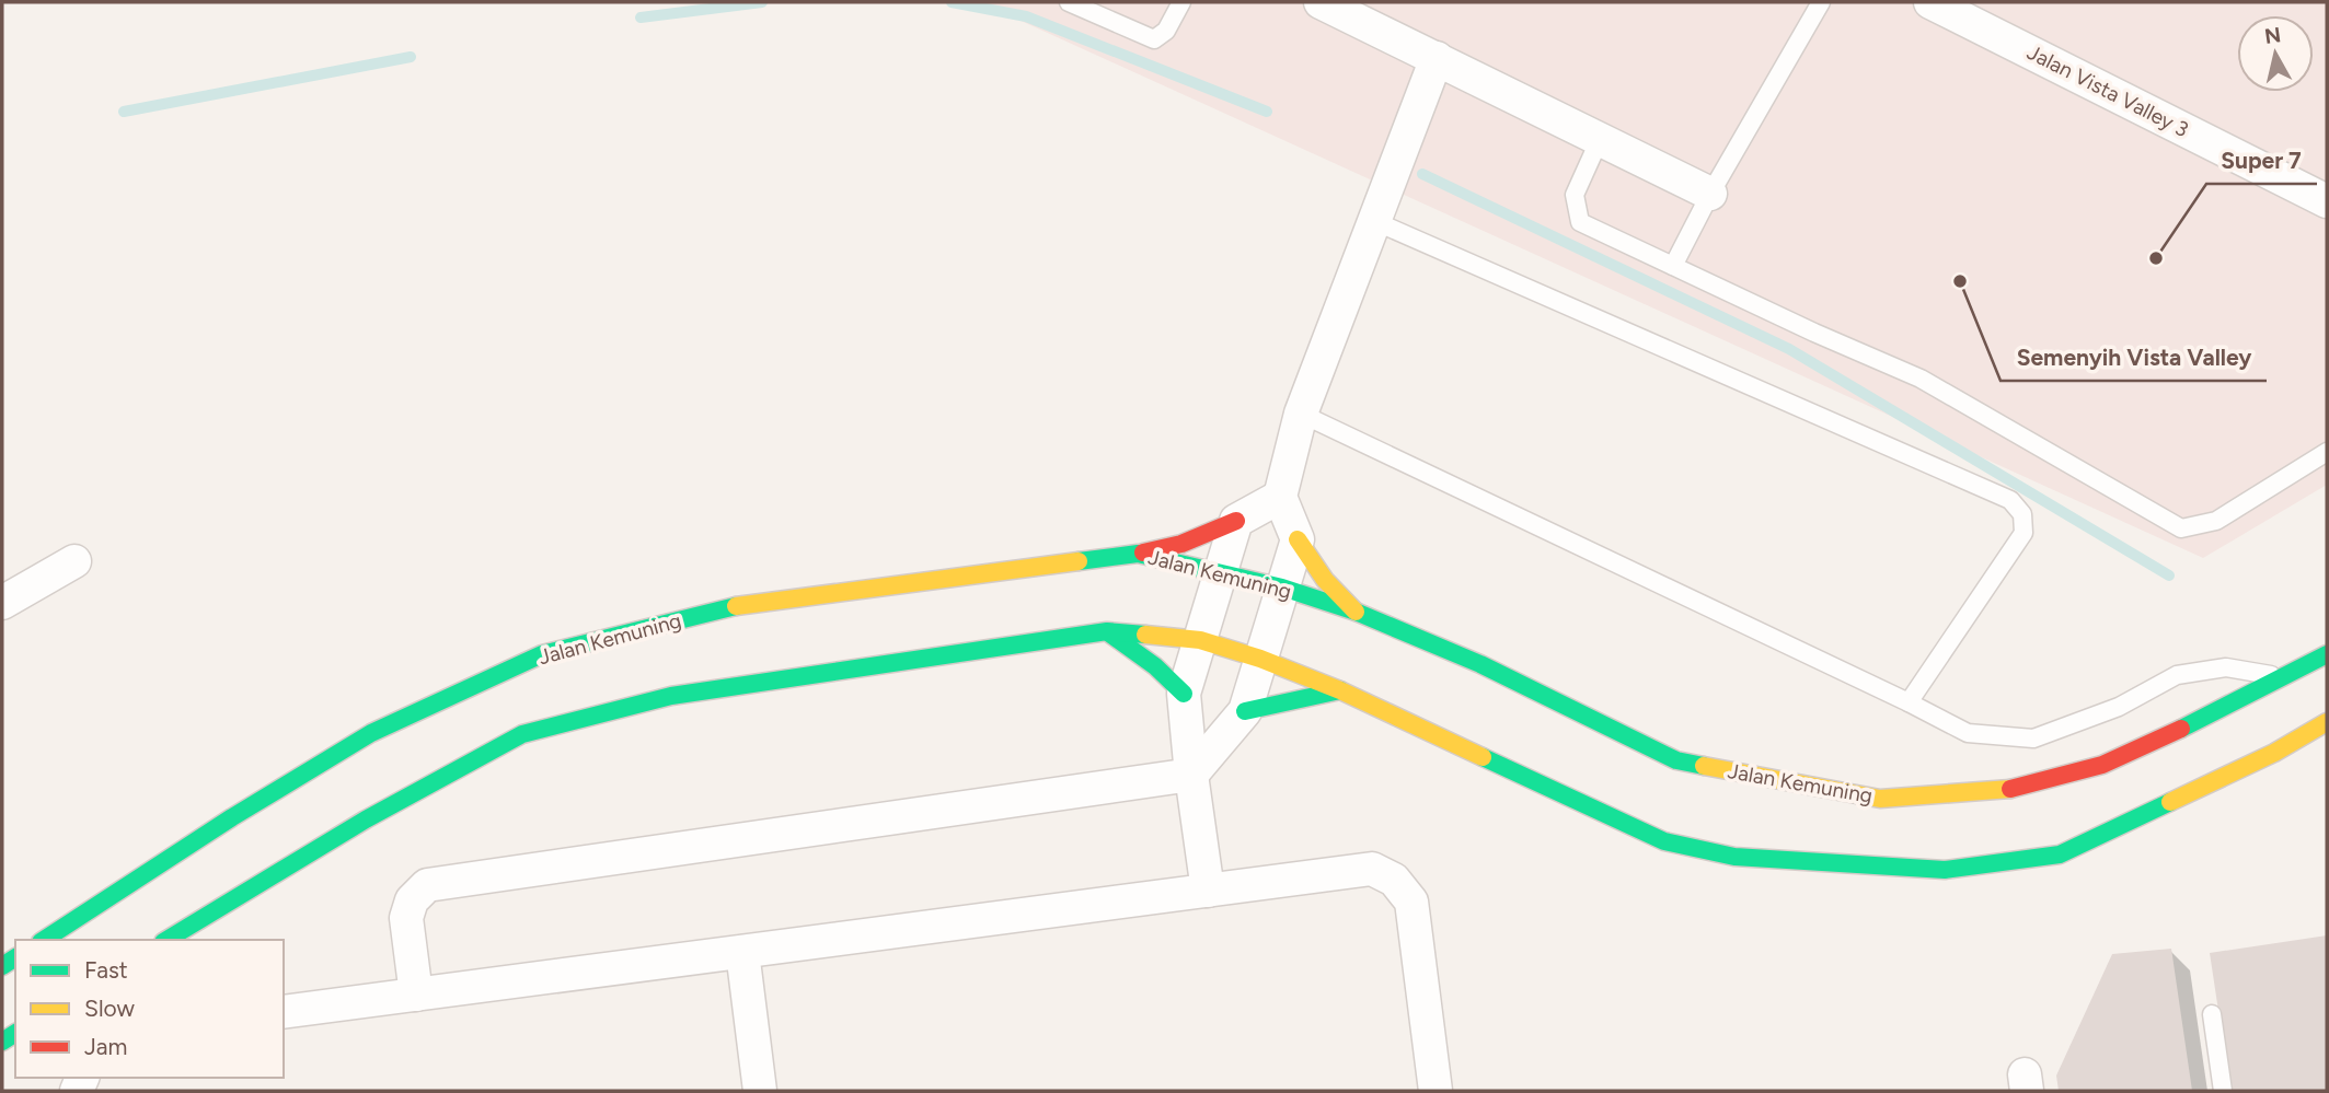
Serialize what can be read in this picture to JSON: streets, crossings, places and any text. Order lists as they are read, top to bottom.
{
  "streets": {
    "street": ["Jalan Vista Valley 3", "Jalan Kemuning"]
  },
  "places": ["Super 7", "Semenyih Vista Valley"],
  "legend": ["Fast", "Slow", "Jam"],
  "north": "top"
}
